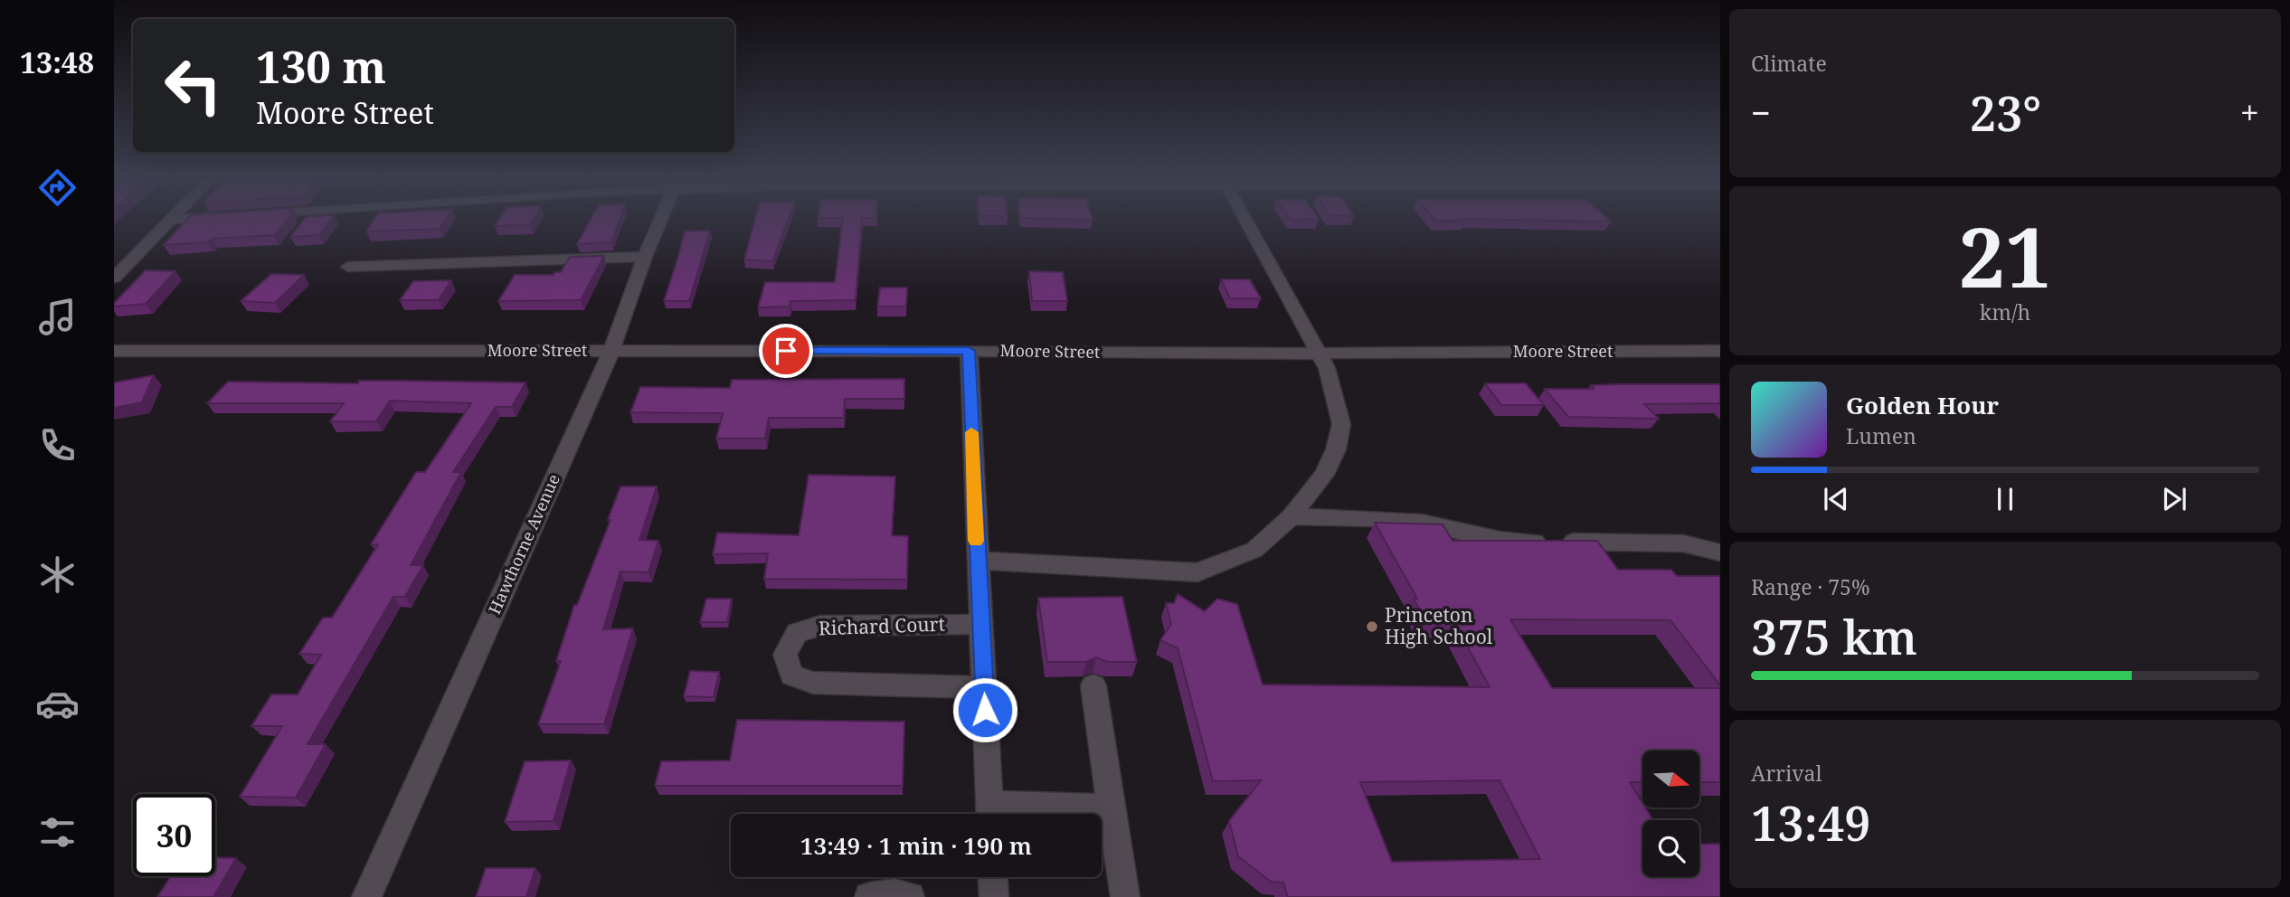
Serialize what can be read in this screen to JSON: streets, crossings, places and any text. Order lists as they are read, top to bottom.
{
  "streets": {
    "street": ["Moore Street", "Hawthorne Avenue", "Richard Court"]
  },
  "crossings": [
    ["Moore Street", "Hawthorne Avenue"]
  ],
  "places": ["Princeton High School"],
  "north": "right",
  "page": {
    "tabs": "13:48",
    "tile": [
      "Climate",
      ["21", "km/h"],
      ["Range · 75%", "375 km"],
      ["Arrival", "13:49"]
    ],
    "turn": ["130 m", "Moore Street"],
    "heat": ["−", "23°", "+"],
    "song": ["Golden Hour", "Lumen"],
    "limit": "30",
    "trip": "13:49 · 1 min · 190 m"
  }
}
